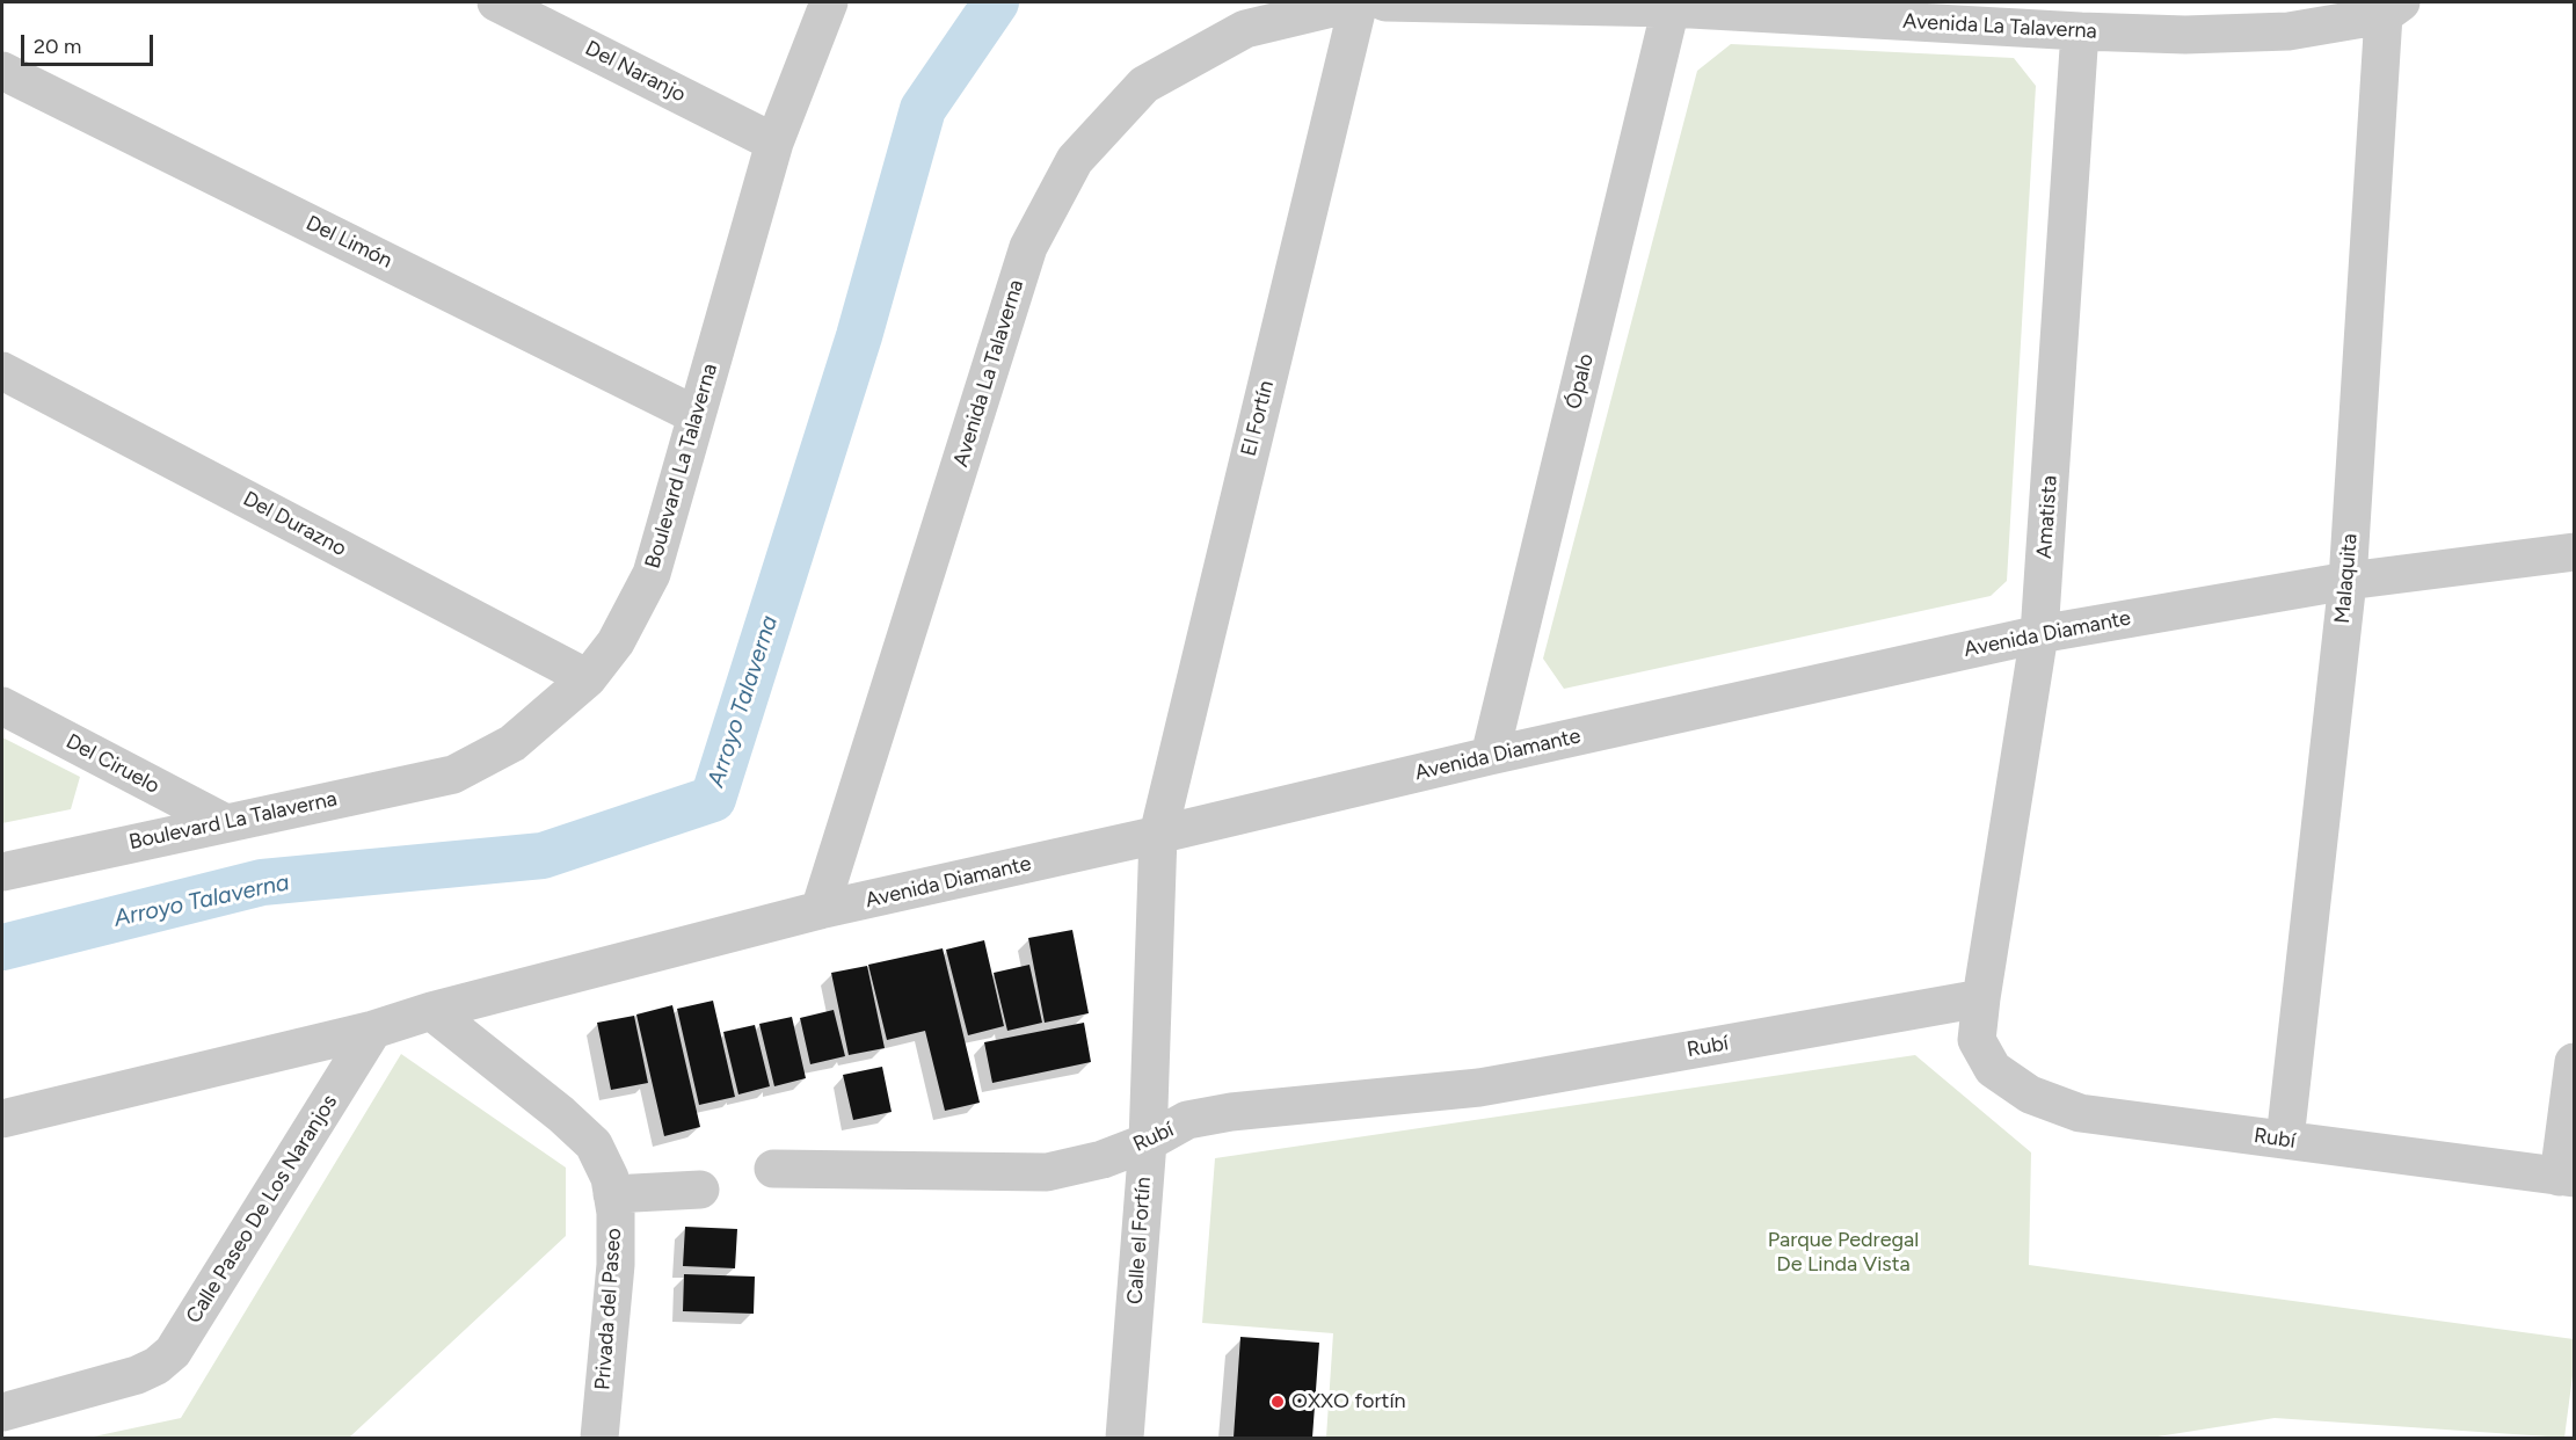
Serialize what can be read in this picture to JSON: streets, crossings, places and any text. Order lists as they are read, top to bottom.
{
  "streets": {
    "street": [
      "Avenida La Talaverna",
      "Del Naranjo",
      "Del Limón",
      "Ópalo",
      "El Fortín",
      "Boulevard La Talaverna",
      "Amatista",
      "Del Durazno",
      "Malaquita",
      "Avenida Diamante",
      "Del Ciruelo",
      "Rubí",
      "Calle Paseo De Los Naranjos",
      "Calle el Fortín",
      "Privada del Paseo"
    ]
  },
  "crossings": [
    ["Avenida La Talaverna", "Ópalo"],
    ["Avenida La Talaverna", "El Fortín"],
    ["Avenida La Talaverna", "Amatista"],
    ["Avenida La Talaverna", "Malaquita"],
    ["Avenida La Talaverna", "Avenida Diamante"],
    ["Del Naranjo", "Boulevard La Talaverna"],
    ["Del Limón", "Boulevard La Talaverna"],
    ["Ópalo", "Avenida Diamante"],
    ["El Fortín", "Avenida Diamante"],
    ["El Fortín", "Calle el Fortín"],
    ["Boulevard La Talaverna", "Del Durazno"],
    ["Boulevard La Talaverna", "Del Ciruelo"],
    ["Amatista", "Avenida Diamante"],
    ["Amatista", "Rubí"],
    ["Malaquita", "Avenida Diamante"],
    ["Malaquita", "Rubí"],
    ["Avenida Diamante", "Calle el Fortín"],
    ["Avenida Diamante", "Privada del Paseo"],
    ["Rubí", "Calle el Fortín"]
  ],
  "water": ["Arroyo Talaverna"],
  "parks": ["Parque Pedregal De Linda Vista"],
  "places": ["OXXO fortín"],
  "scale_bar": "20 m"
}
